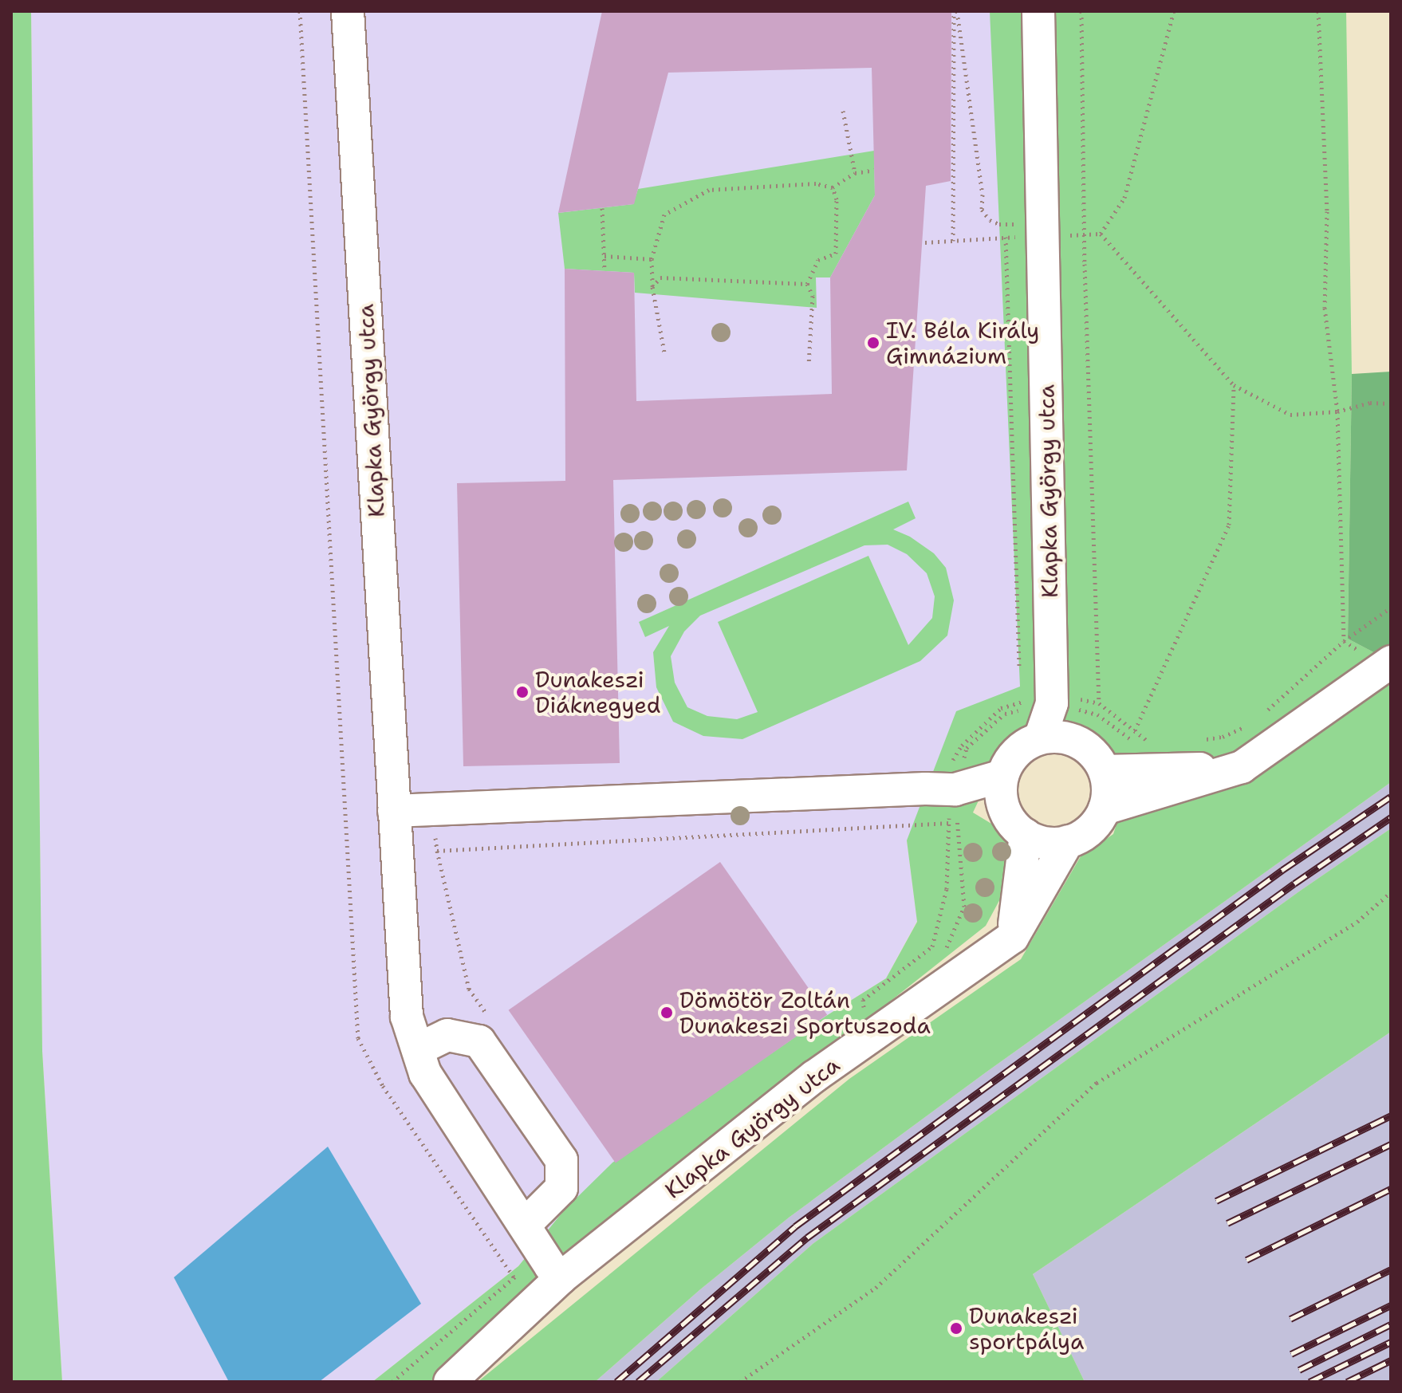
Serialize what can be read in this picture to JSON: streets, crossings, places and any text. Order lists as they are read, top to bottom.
{
  "streets": {
    "street": ["Klapka György utca"]
  },
  "places": [
    "IV. Béla Király Gimnázium",
    "Dunakeszi Diáknegyed",
    "Dömötör Zoltán Dunakeszi Sportuszoda",
    "Dunakeszi sportpálya"
  ]
}
